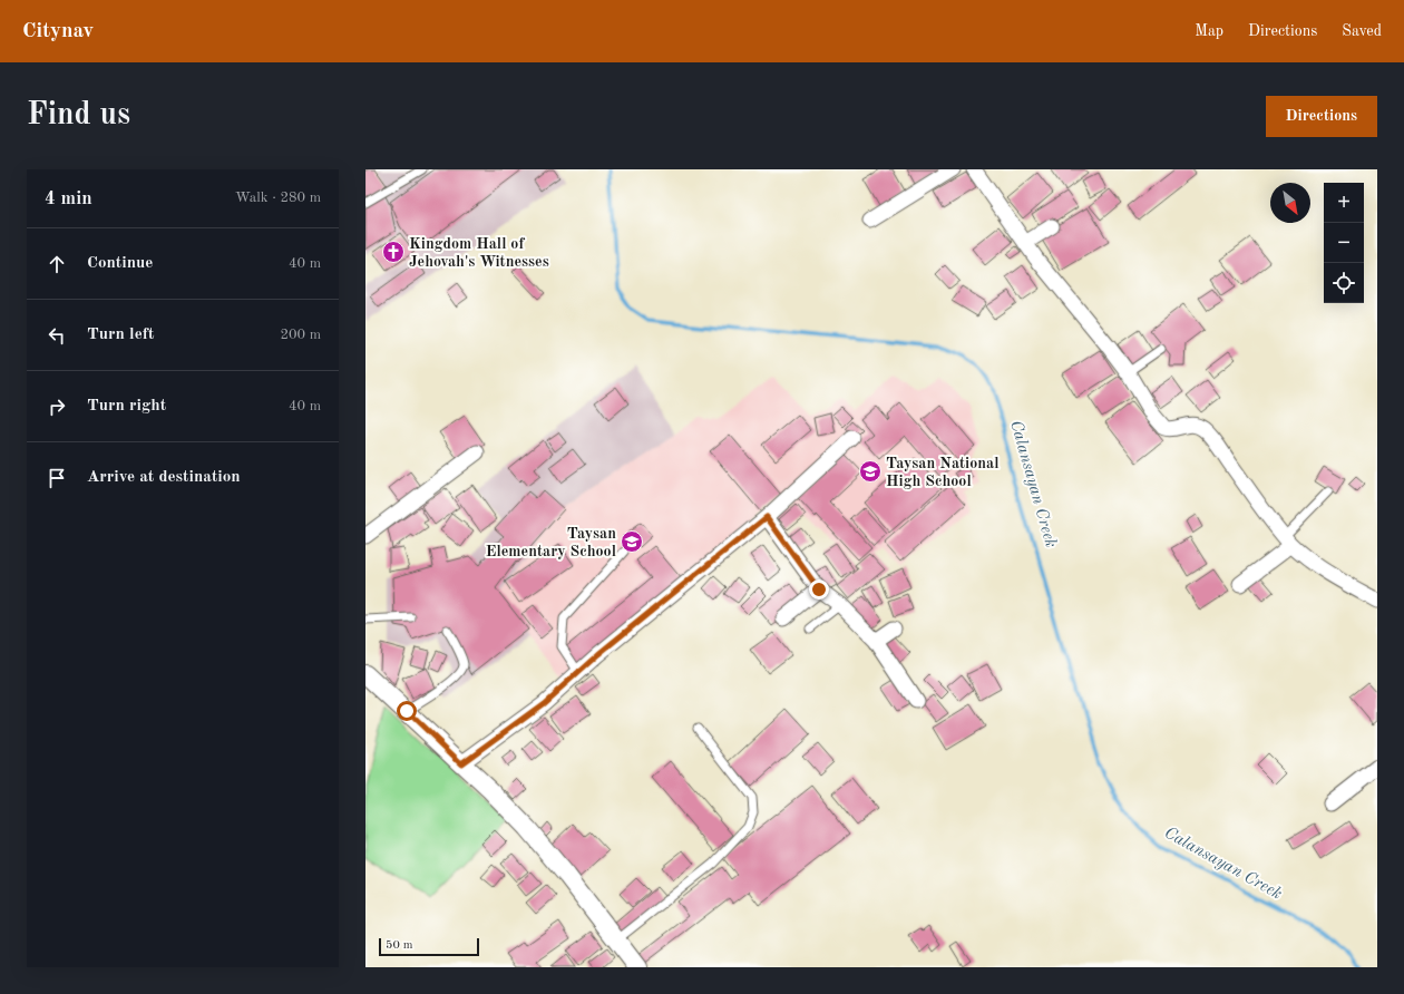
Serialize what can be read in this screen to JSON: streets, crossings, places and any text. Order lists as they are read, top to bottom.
{
  "water": ["Calansayan Creek"],
  "places": {
    "church": ["Kingdom Hall of Jehovah's Witnesses"],
    "school or university": ["Taysan National High School", "Taysan Elementary School"]
  },
  "scale_bar": "50 m",
  "north": "bottom right",
  "page": {
    "header": "Citynav",
    "nav": ["Map", "Directions", "Saved"],
    "buttons": "Directions",
    "title": "Find us",
    "heading": ["4 min", "Walk · 280 m"],
    "map_buttons": ["+", "−"],
    "list": [
      ["Continue", "40 m"],
      ["Turn left", "200 m"],
      ["Turn right", "40 m"],
      "Arrive at destination"
    ],
    "scale": "50 m"
  }
}
